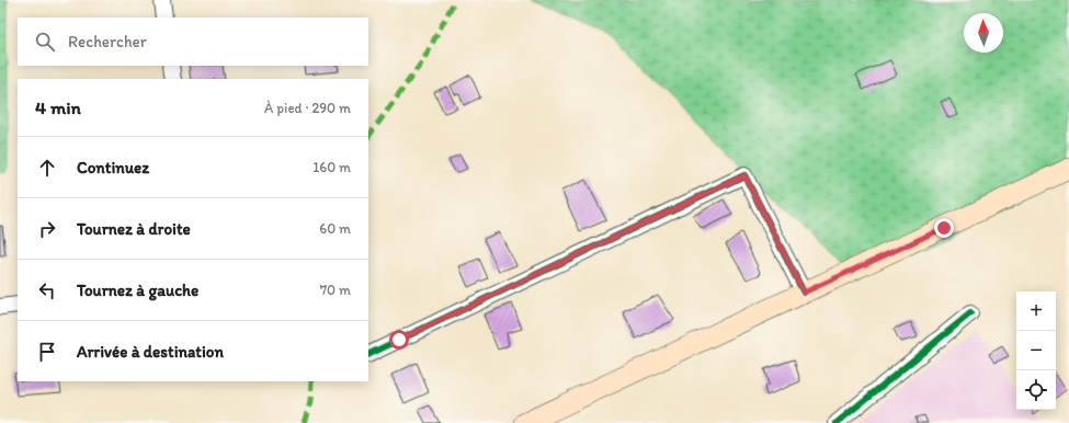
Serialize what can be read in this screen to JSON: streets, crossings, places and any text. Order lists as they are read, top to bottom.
{
  "north": "top",
  "page": {
    "search": "Rechercher",
    "heading": ["4 min", "À pied · 290 m"],
    "list": [
      ["Continuez", "160 m"],
      ["Tournez à droite", "60 m"],
      ["Tournez à gauche", "70 m"],
      "Arrivée à destination"
    ],
    "map_buttons": ["+", "−"]
  }
}
